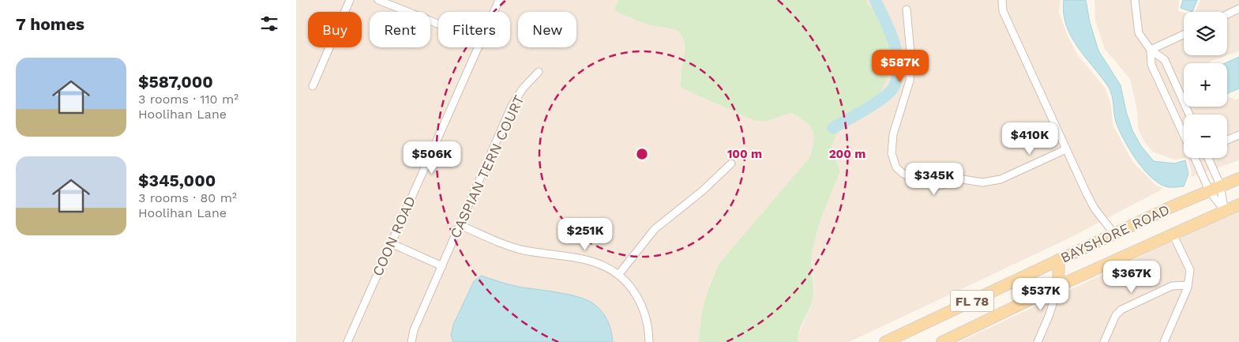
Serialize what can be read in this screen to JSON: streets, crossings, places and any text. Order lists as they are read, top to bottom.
{
  "streets": {
    "main road": ["BAYSHORE ROAD", "FL 78"],
    "street": ["CASPIAN TERN COURT", "COON ROAD"]
  },
  "page": {
    "heading": "7 homes",
    "map_buttons": ["+", "−"],
    "chip": [
      "Buy",
      "Rent",
      "Filters",
      "New"
    ],
    "list": [
      {
        "name": "$587,000",
        "note": "3 rooms · 110 m² · Hoolihan Lane"
      },
      {
        "name": "$345,000",
        "note": "3 rooms · 80 m² · Hoolihan Lane"
      }
    ],
    "price": [
      "$587K",
      "$410K",
      "$506K",
      "$345K",
      "$251K",
      "$367K",
      "$537K"
    ]
  },
  "rings": ["100 m", "200 m"]
}
